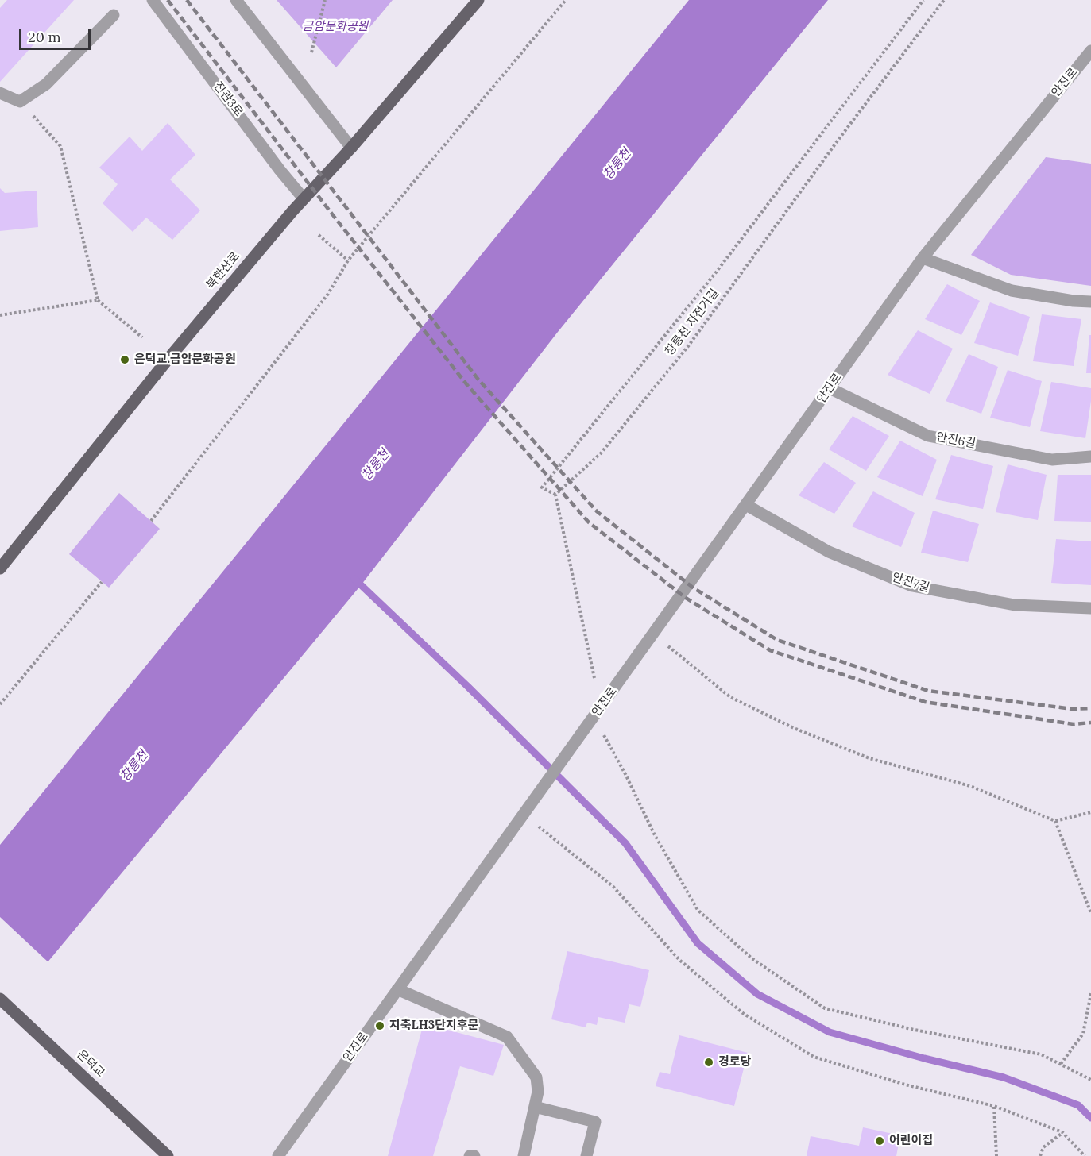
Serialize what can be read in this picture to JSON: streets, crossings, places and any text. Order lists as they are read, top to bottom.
{
  "streets": {
    "main road": ["북한산로", "은덕교"],
    "street": [
      "안진로",
      "진관3로",
      "안진6길",
      "안진7길"
    ],
    "path": ["창릉천 자전거길"]
  },
  "crossings": [
    ["안진로", "안진6길"],
    ["안진로", "안진7길"],
    ["진관3로", "북한산로"]
  ],
  "water": ["창릉천"],
  "parks": ["금암문화공원"],
  "places": [
    "은덕교.금암문화공원",
    "지축LH3단지후문",
    "경로당",
    "어린이집"
  ],
  "scale_bar": "20 m"
}
